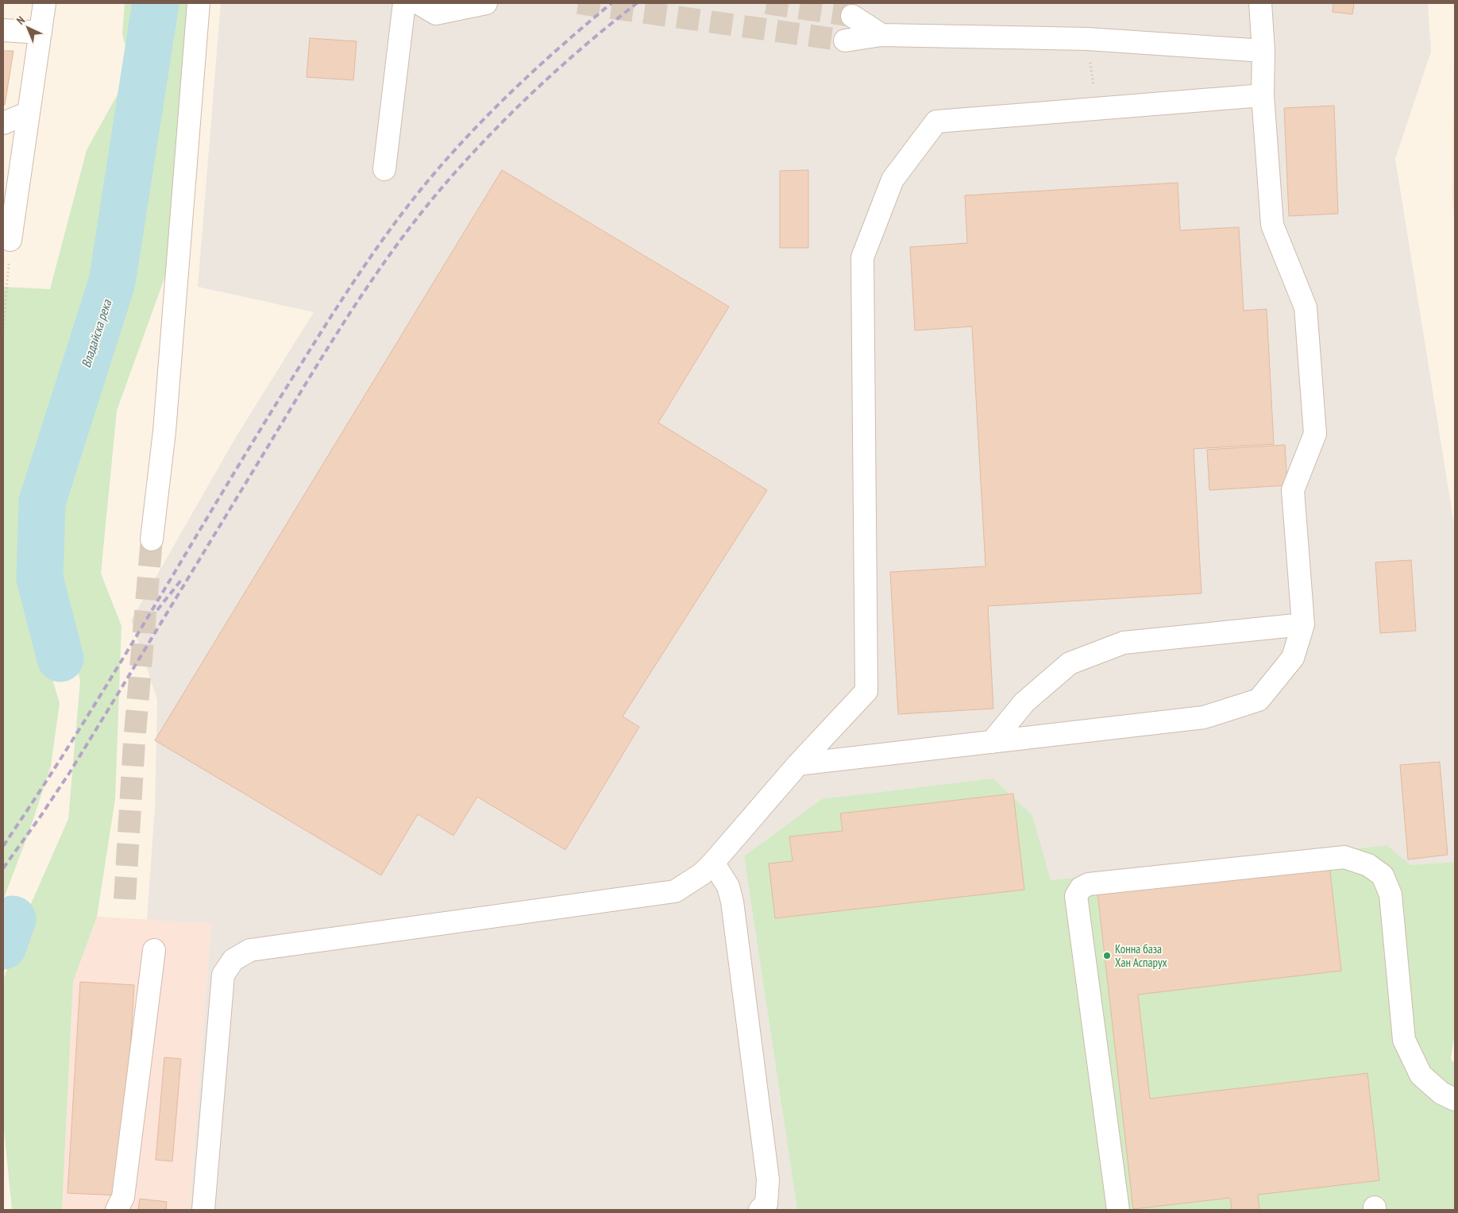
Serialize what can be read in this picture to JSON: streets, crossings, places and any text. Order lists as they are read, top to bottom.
{
  "water": ["Владайска река"],
  "places": ["Конна база Хан Аспарух"],
  "north": "top left"
}
